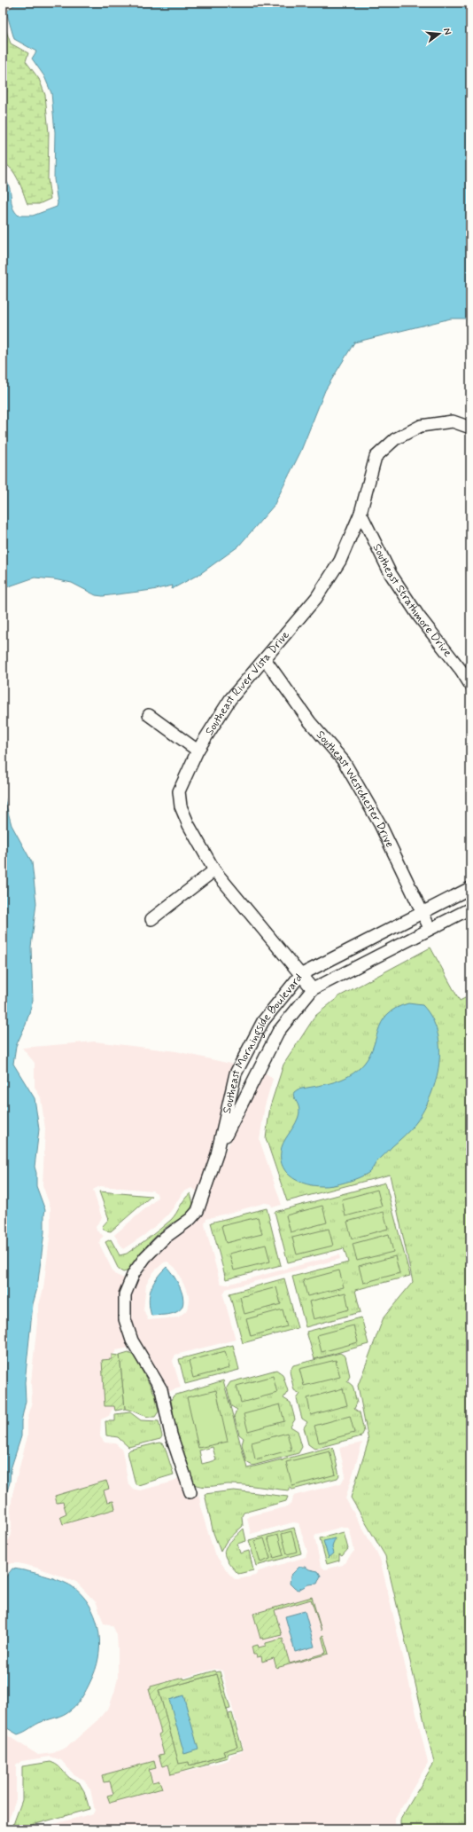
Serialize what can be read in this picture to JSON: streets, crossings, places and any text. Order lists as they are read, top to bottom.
{
  "streets": {
    "street": [
      "Southeast Strathmore Drive",
      "Southeast River Vista Drive",
      "Southeast Westchester Drive",
      "Southeast Morningside Boulevard"
    ]
  },
  "crossings": [
    ["Southeast Strathmore Drive", "Southeast River Vista Drive"],
    ["Southeast River Vista Drive", "Southeast Westchester Drive"],
    ["Southeast River Vista Drive", "Southeast Morningside Boulevard"],
    ["Southeast Westchester Drive", "Southeast Morningside Boulevard"]
  ],
  "north": "right"
}
